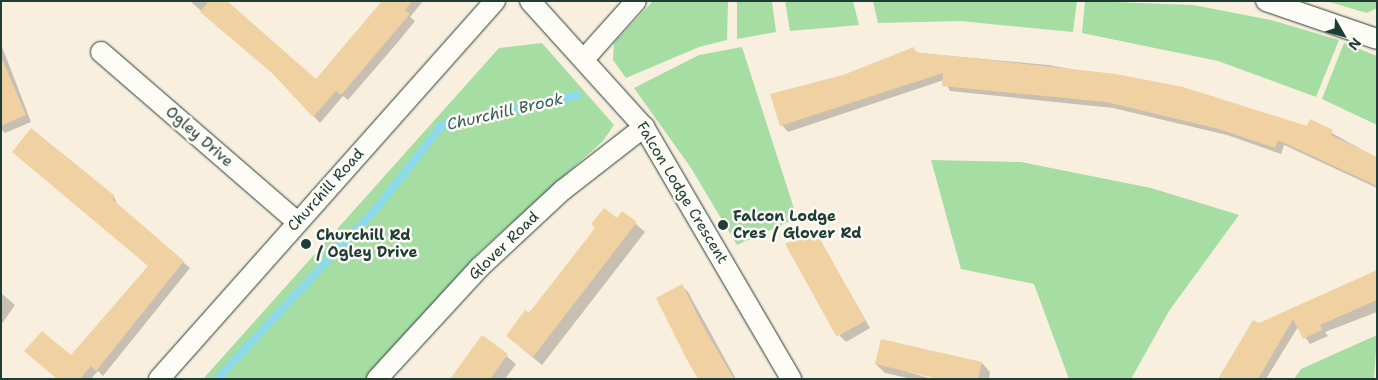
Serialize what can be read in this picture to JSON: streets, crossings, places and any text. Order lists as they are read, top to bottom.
{
  "streets": {
    "street": [
      "Ogley Drive",
      "Churchill Road",
      "Falcon Lodge Crescent",
      "Glover Road"
    ]
  },
  "crossings": [
    ["Ogley Drive", "Churchill Road"],
    ["Falcon Lodge Crescent", "Glover Road"]
  ],
  "water": ["Churchill Brook"],
  "places": ["Falcon Lodge Cres / Glover Rd", "Churchill Rd / Ogley Drive"],
  "north": "bottom right"
}
